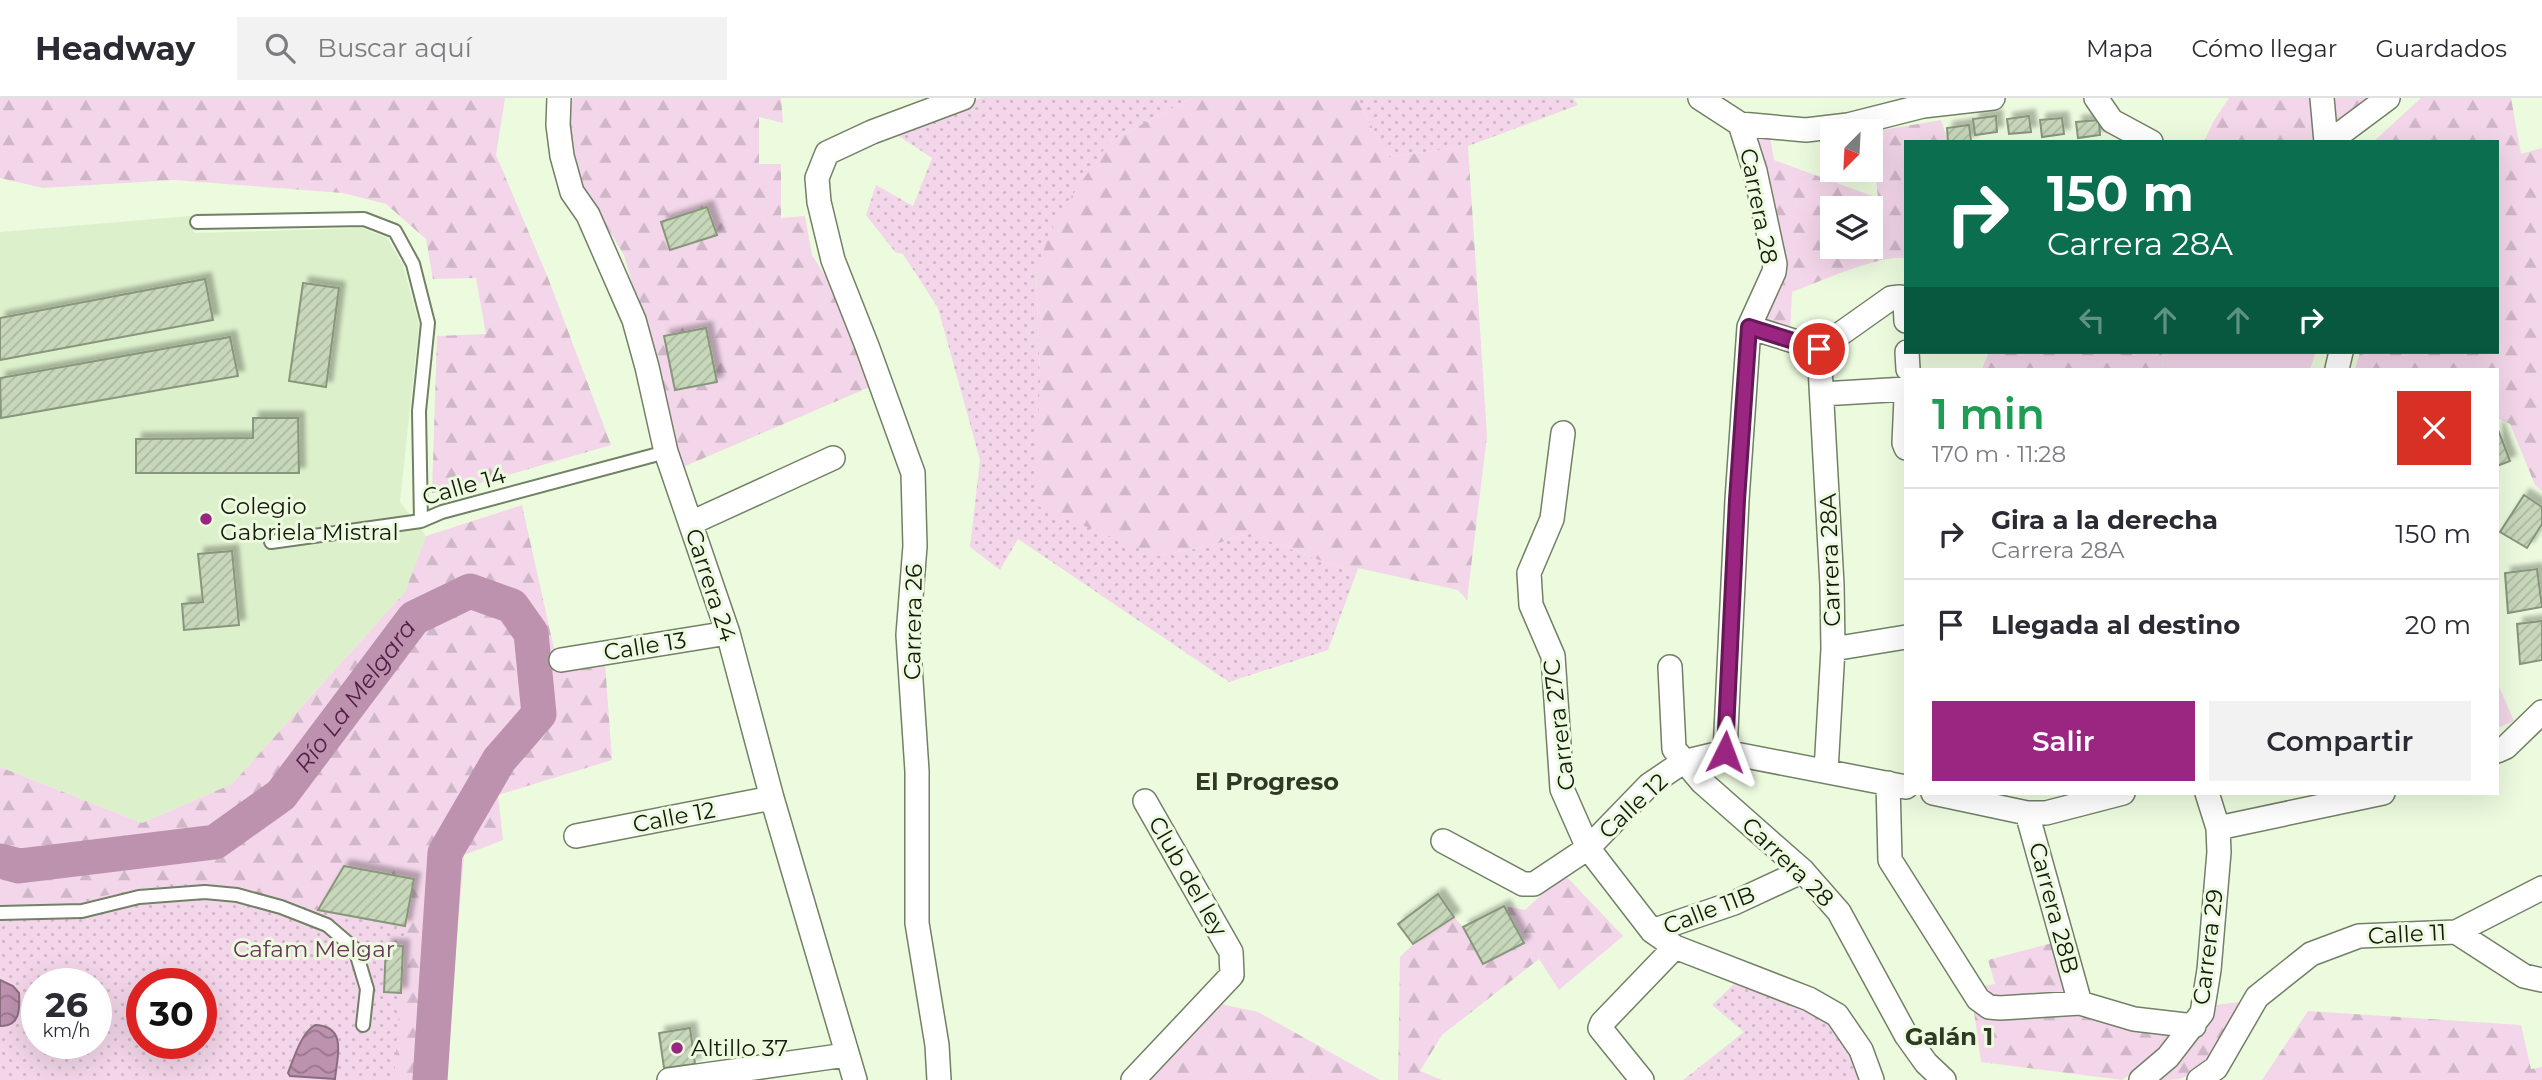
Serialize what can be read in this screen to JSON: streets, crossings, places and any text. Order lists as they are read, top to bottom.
{
  "streets": {
    "street": [
      "Carrera 28",
      "Carrera 28A",
      "Carrera 24",
      "Carrera 26",
      "Calle 13",
      "Carrera 27C",
      "Calle 12",
      "Club del ley",
      "Carrera 28B",
      "Calle 11B",
      "Calle 11",
      "Carrera 29"
    ],
    "lane": ["Calle 14"]
  },
  "crossings": [
    ["Carrera 28", "Calle 12"],
    ["Carrera 28", "Calle 11B"],
    ["Calle 14", "Carrera 24"],
    ["Carrera 28A", "Calle 12"],
    ["Carrera 24", "Calle 13"],
    ["Carrera 24", "Calle 12"],
    ["Carrera 27C", "Calle 12"],
    ["Carrera 27C", "Calle 11B"]
  ],
  "districts": ["El Progreso", "Galán 1"],
  "water": ["Río La Melgara"],
  "parks": ["Cafam Melgar"],
  "places": ["Colegio Gabriela Mistral", "Altillo 37"],
  "north": "bottom left",
  "page": {
    "header": "Headway",
    "search": "Buscar aquí",
    "nav": ["Mapa", "Cómo llegar", "Guardados"],
    "turn": ["150 m", "Carrera 28A"],
    "heading": ["1 min", "170 m · 11:28"],
    "list": [
      {
        "name": "Gira a la derecha",
        "note": "Carrera 28A",
        "value": "150 m"
      },
      {
        "name": "Llegada al destino",
        "value": "20 m"
      }
    ],
    "buttons": ["Salir", "Compartir"],
    "speed": "26 km/h",
    "limit": "30"
  }
}
